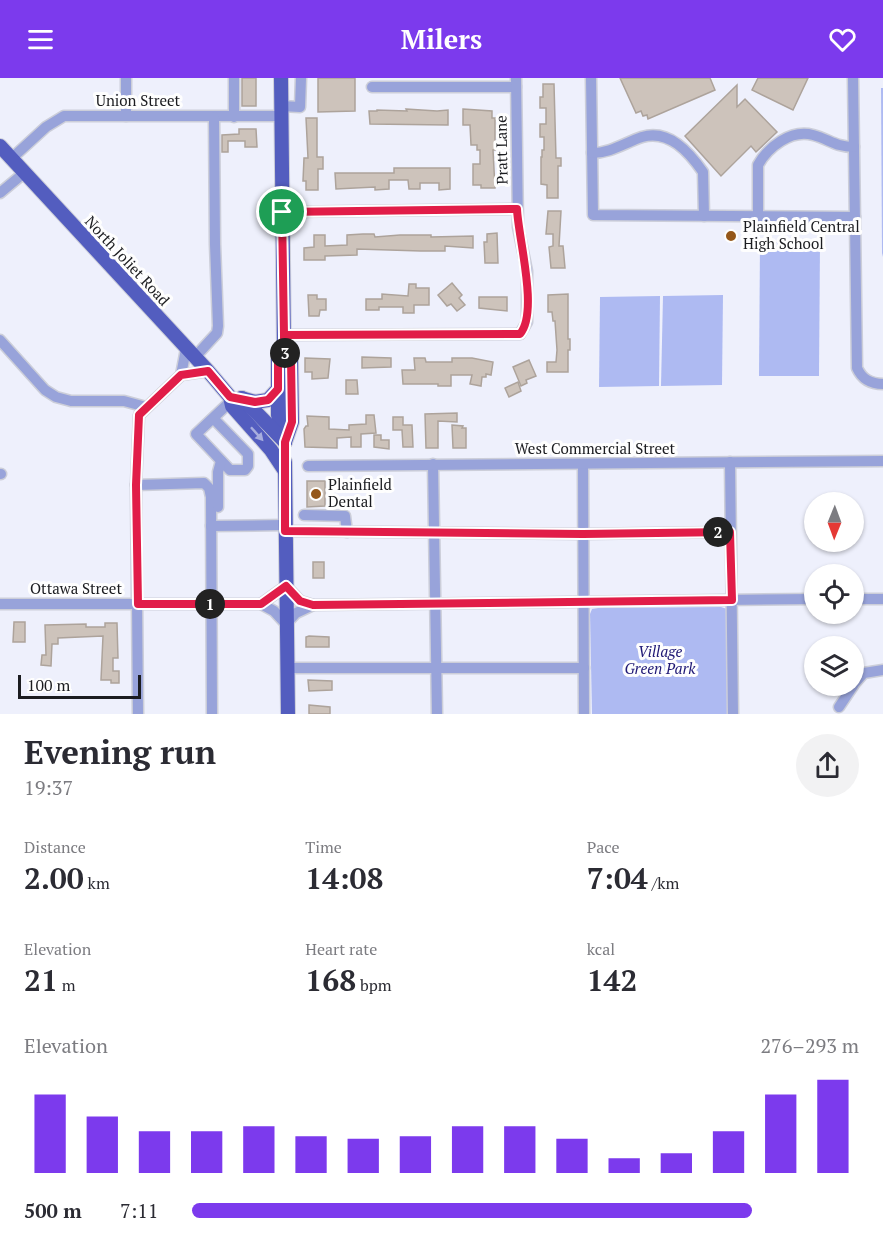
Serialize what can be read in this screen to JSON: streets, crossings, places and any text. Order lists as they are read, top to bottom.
{
  "streets": {
    "main road": ["North Joliet Road"],
    "street": [
      "Union Street",
      "Pratt Lane",
      "West Commercial Street",
      "Ottawa Street"
    ]
  },
  "crossings": [
    ["Union Street", "North Joliet Road"]
  ],
  "parks": ["Village Green Park"],
  "places": ["Plainfield Central High School", "Plainfield Dental"],
  "scale_bar": "100 m",
  "north": "bottom",
  "page": {
    "header": "Milers",
    "pins": ["3", "2", "1"],
    "scale": "100 m",
    "heading": ["Evening run", "19:37"],
    "stats": [
      ["Distance", "2.00 km"],
      ["Time", "14:08"],
      ["Pace", "7:04 /km"],
      ["Elevation", "21 m"],
      ["Heart rate", "168 bpm"],
      ["kcal", "142"]
    ],
    "chart": ["Elevation", "276–293 m"],
    "list": [
      {
        "name": "500 m",
        "note": "7:11"
      }
    ]
  }
}
